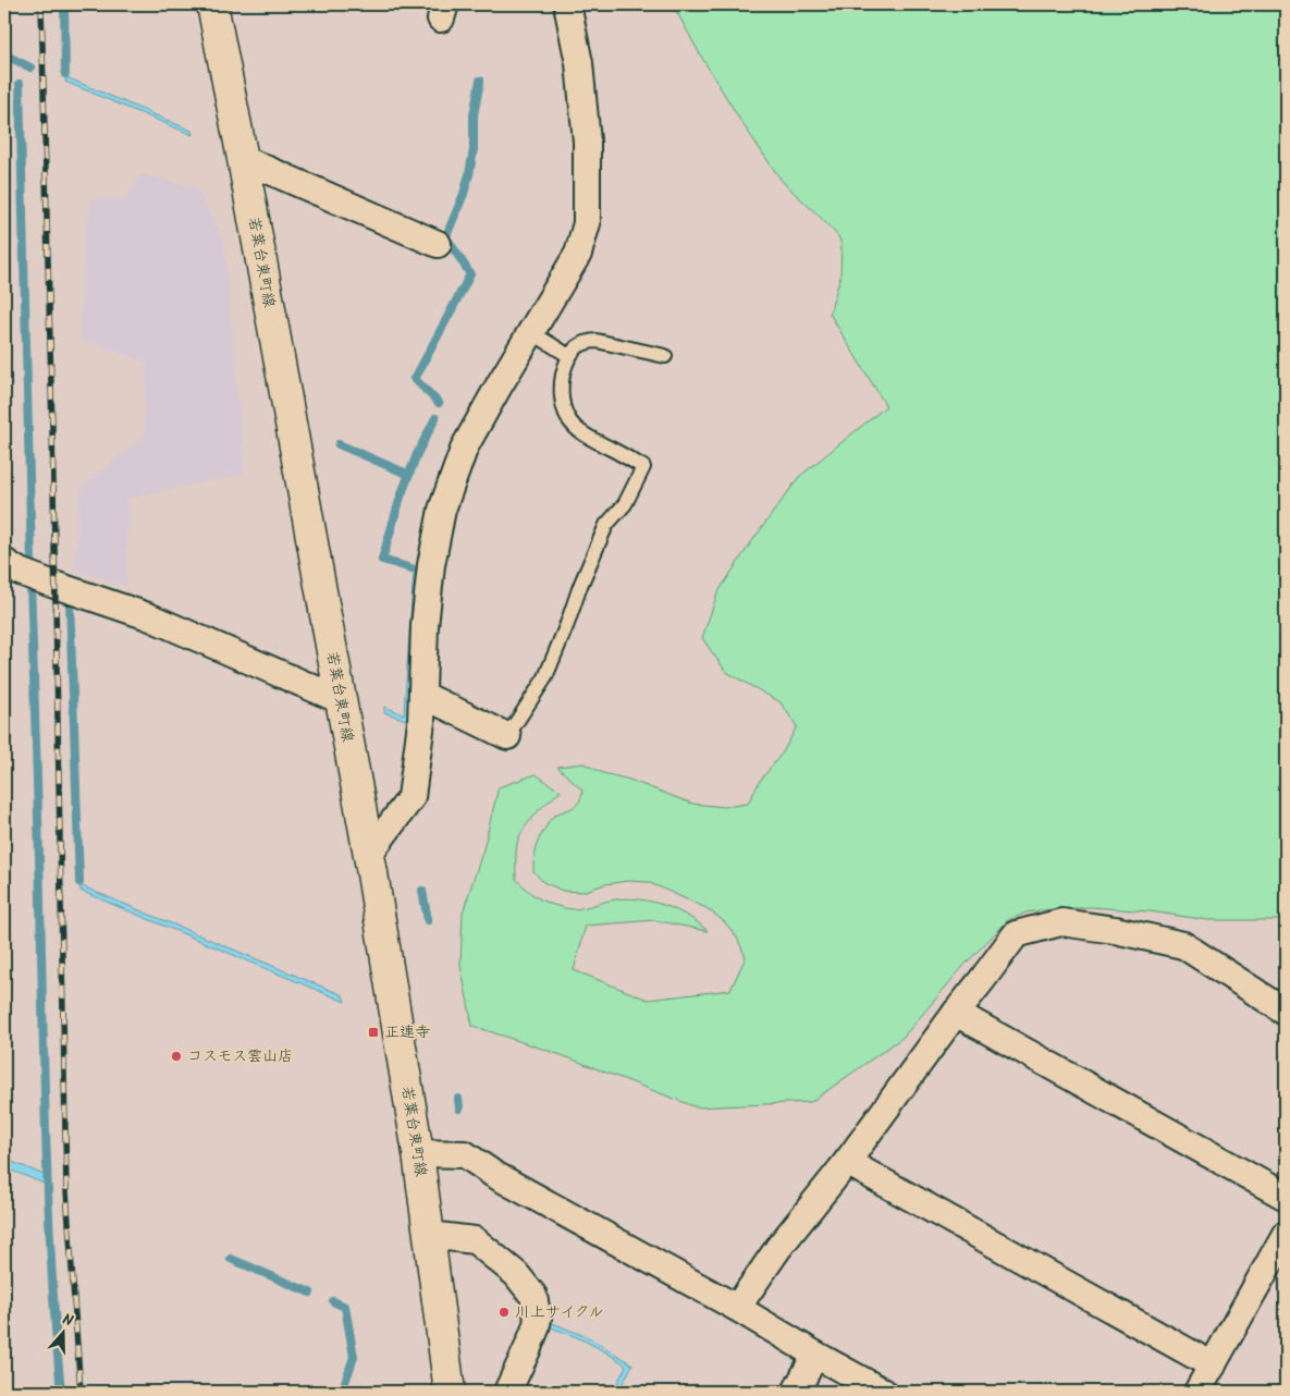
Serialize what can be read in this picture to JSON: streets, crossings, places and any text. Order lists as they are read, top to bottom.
{
  "streets": {
    "main road": ["若葉台東町線"]
  },
  "places": {
    "transit": ["正連寺"],
    "other": ["コスモス雲山店", "川上サイクル"]
  },
  "north": "top"
}
